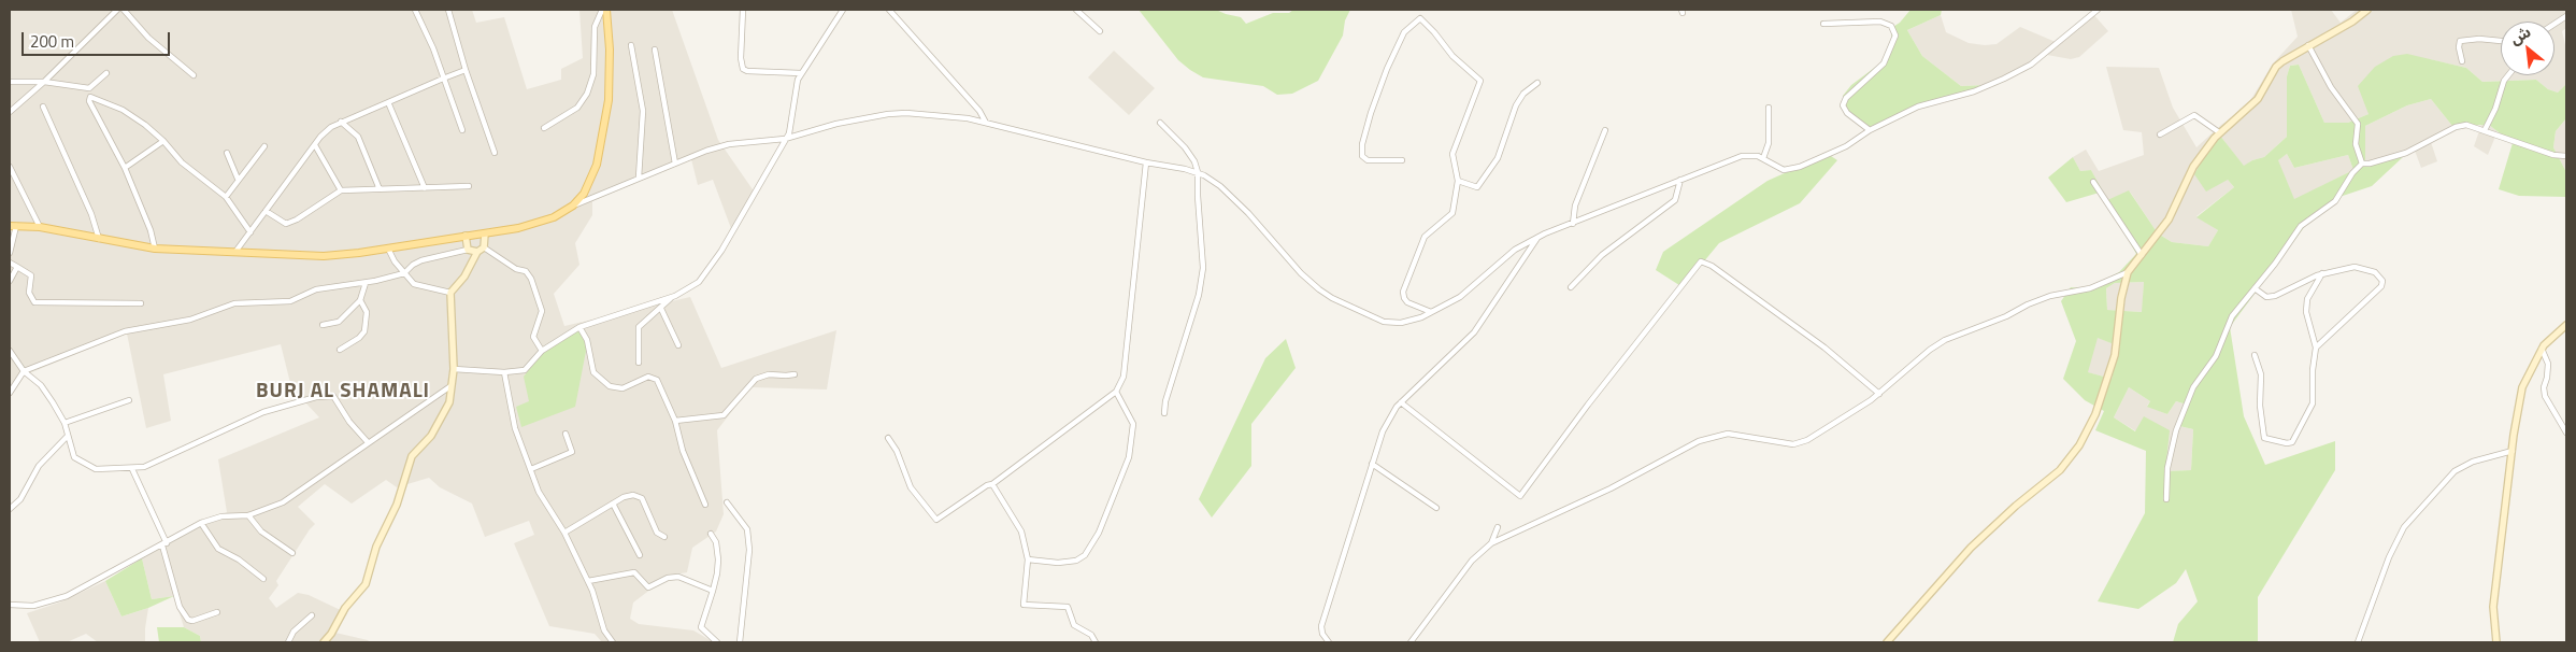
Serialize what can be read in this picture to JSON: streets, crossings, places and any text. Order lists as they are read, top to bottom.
{
  "districts": ["BURJ AL SHAMALI"],
  "scale_bar": "200 m",
  "north": "top left"
}
